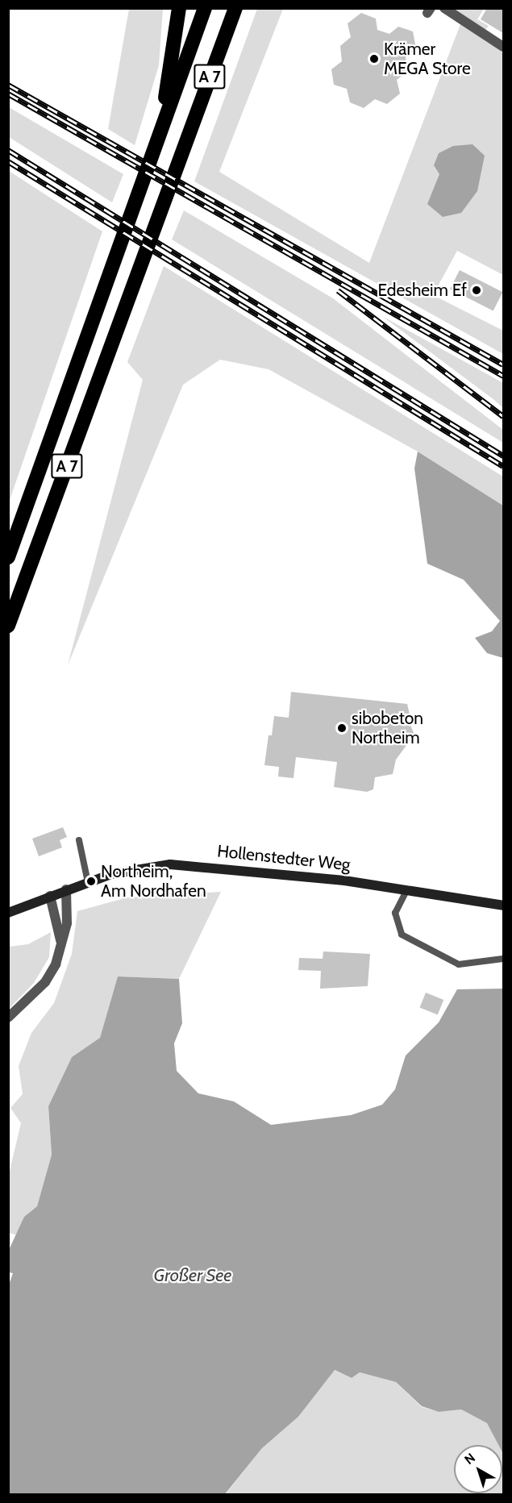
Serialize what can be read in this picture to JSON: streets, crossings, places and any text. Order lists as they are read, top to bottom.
{
  "streets": {
    "highway": ["A 7"],
    "main road": ["Hollenstedter Weg"]
  },
  "water": ["Großer See"],
  "places": [
    "Krämer MEGA Store",
    "Edesheim Ef",
    "sibobeton Northeim",
    "Northeim, Am Nordhafen"
  ],
  "north": "top left"
}
